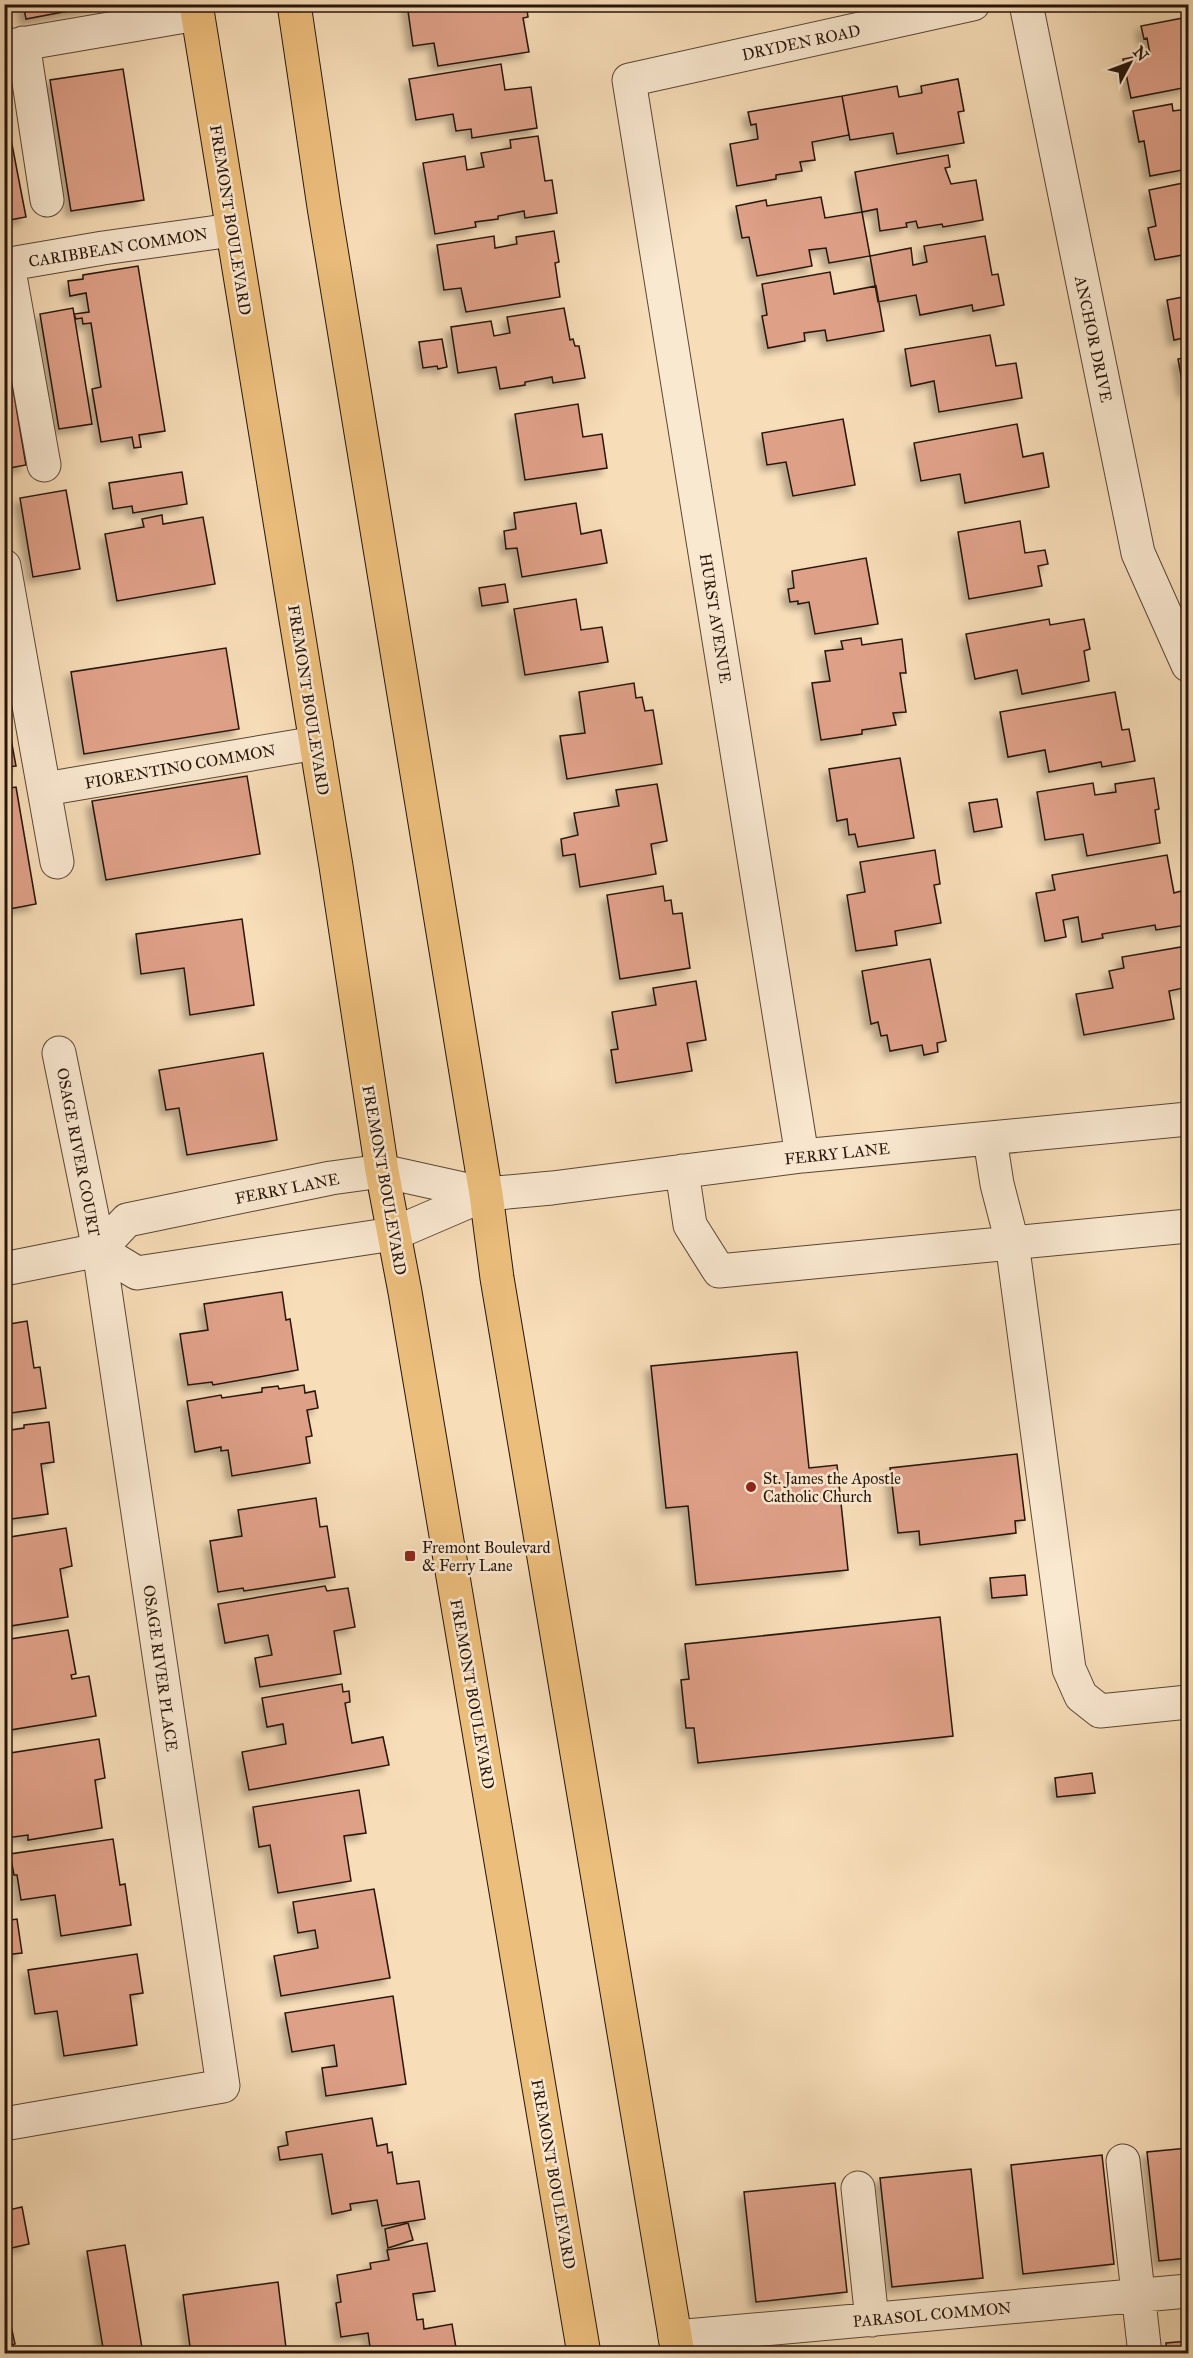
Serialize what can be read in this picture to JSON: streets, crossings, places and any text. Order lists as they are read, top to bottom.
{
  "streets": {
    "main road": ["FREMONT BOULEVARD"],
    "street": [
      "DRYDEN ROAD",
      "CARIBBEAN COMMON",
      "ANCHOR DRIVE",
      "HURST AVENUE",
      "FIORENTINO COMMON",
      "OSAGE RIVER COURT",
      "FERRY LANE",
      "OSAGE RIVER PLACE",
      "PARASOL COMMON"
    ]
  },
  "crossings": [
    ["DRYDEN ROAD", "HURST AVENUE"],
    ["FREMONT BOULEVARD", "CARIBBEAN COMMON"],
    ["FREMONT BOULEVARD", "FIORENTINO COMMON"],
    ["FREMONT BOULEVARD", "FERRY LANE"],
    ["HURST AVENUE", "FERRY LANE"],
    ["OSAGE RIVER COURT", "FERRY LANE"],
    ["OSAGE RIVER COURT", "OSAGE RIVER PLACE"],
    ["FERRY LANE", "OSAGE RIVER PLACE"]
  ],
  "places": {
    "other": ["St. James the Apostle Catholic Church"],
    "transit": ["Fremont Boulevard & Ferry Lane"]
  },
  "north": "top right"
}
